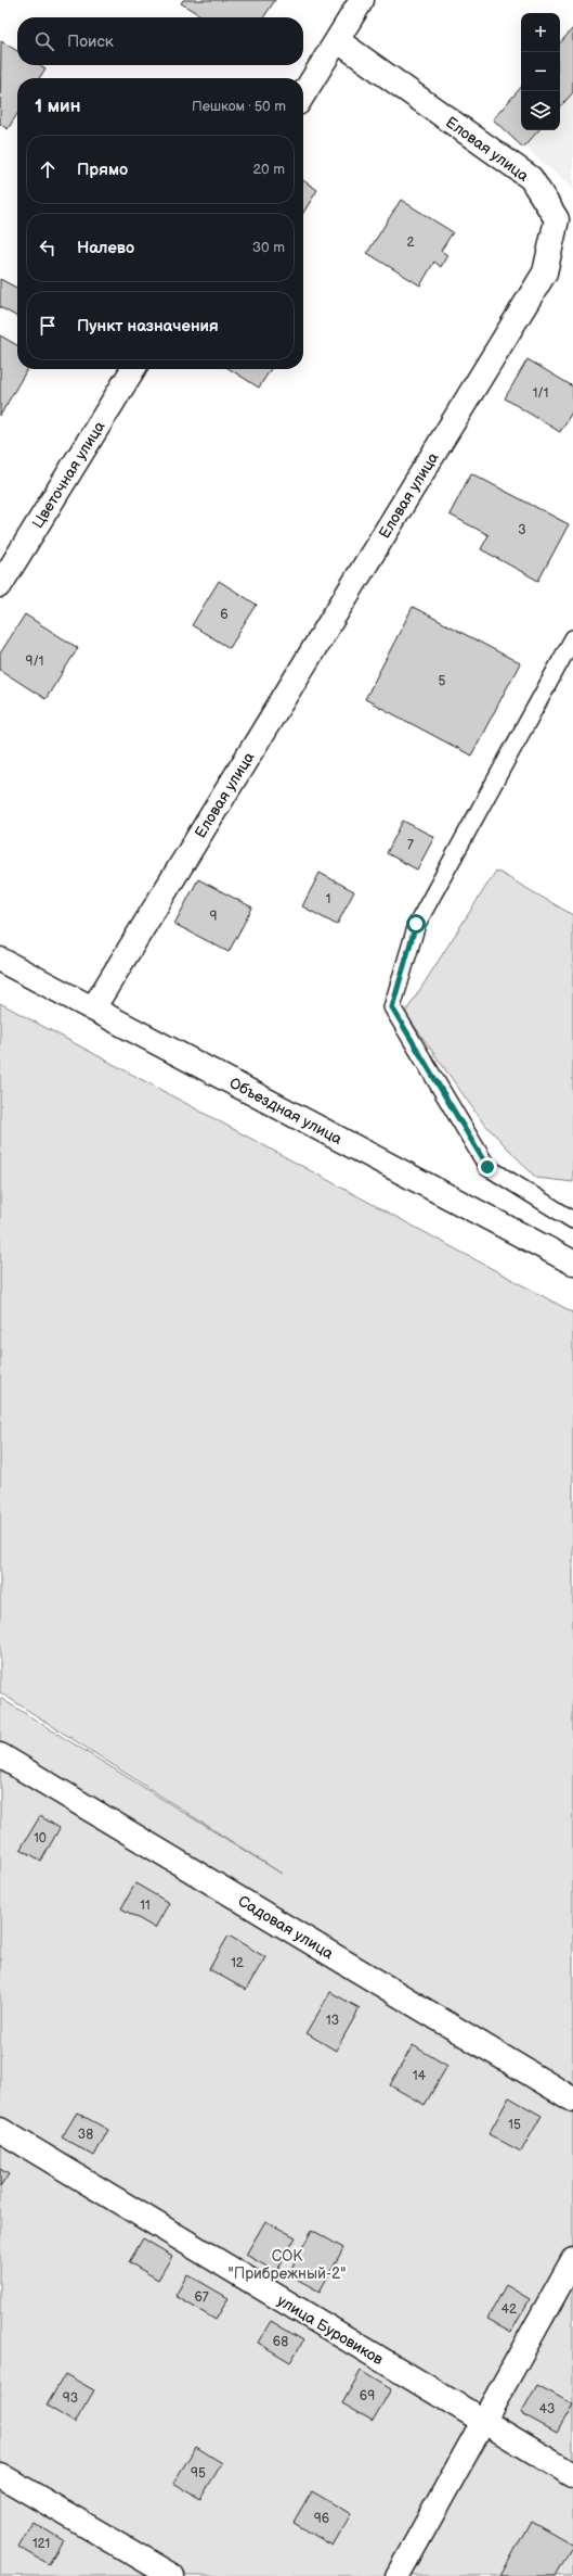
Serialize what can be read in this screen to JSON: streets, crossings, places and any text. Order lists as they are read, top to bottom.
{
  "streets": {
    "street": [
      "Еловая улица",
      "Цветочная улица",
      "Объездная улица",
      "Садовая улица",
      "улица Буровиков"
    ]
  },
  "crossings": [
    ["Еловая улица", "Объездная улица"]
  ],
  "parks": ["СОК \"Прибрежный-2\""],
  "house_numbers": [
    "2",
    "1/1",
    "3",
    "6",
    "9/1",
    "5",
    "7",
    "1",
    "9",
    "10",
    "11",
    "12",
    "13",
    "14",
    "15",
    "38",
    "67",
    "42",
    "68",
    "69",
    "93",
    "43",
    "95",
    "96",
    "121"
  ],
  "page": {
    "map_buttons": ["+", "−"],
    "search": "Поиск",
    "heading": ["1 мин", "Пешком · 50 m"],
    "list": [
      ["Прямо", "20 m"],
      ["Налево", "30 m"],
      "Пункт назначения"
    ]
  }
}
